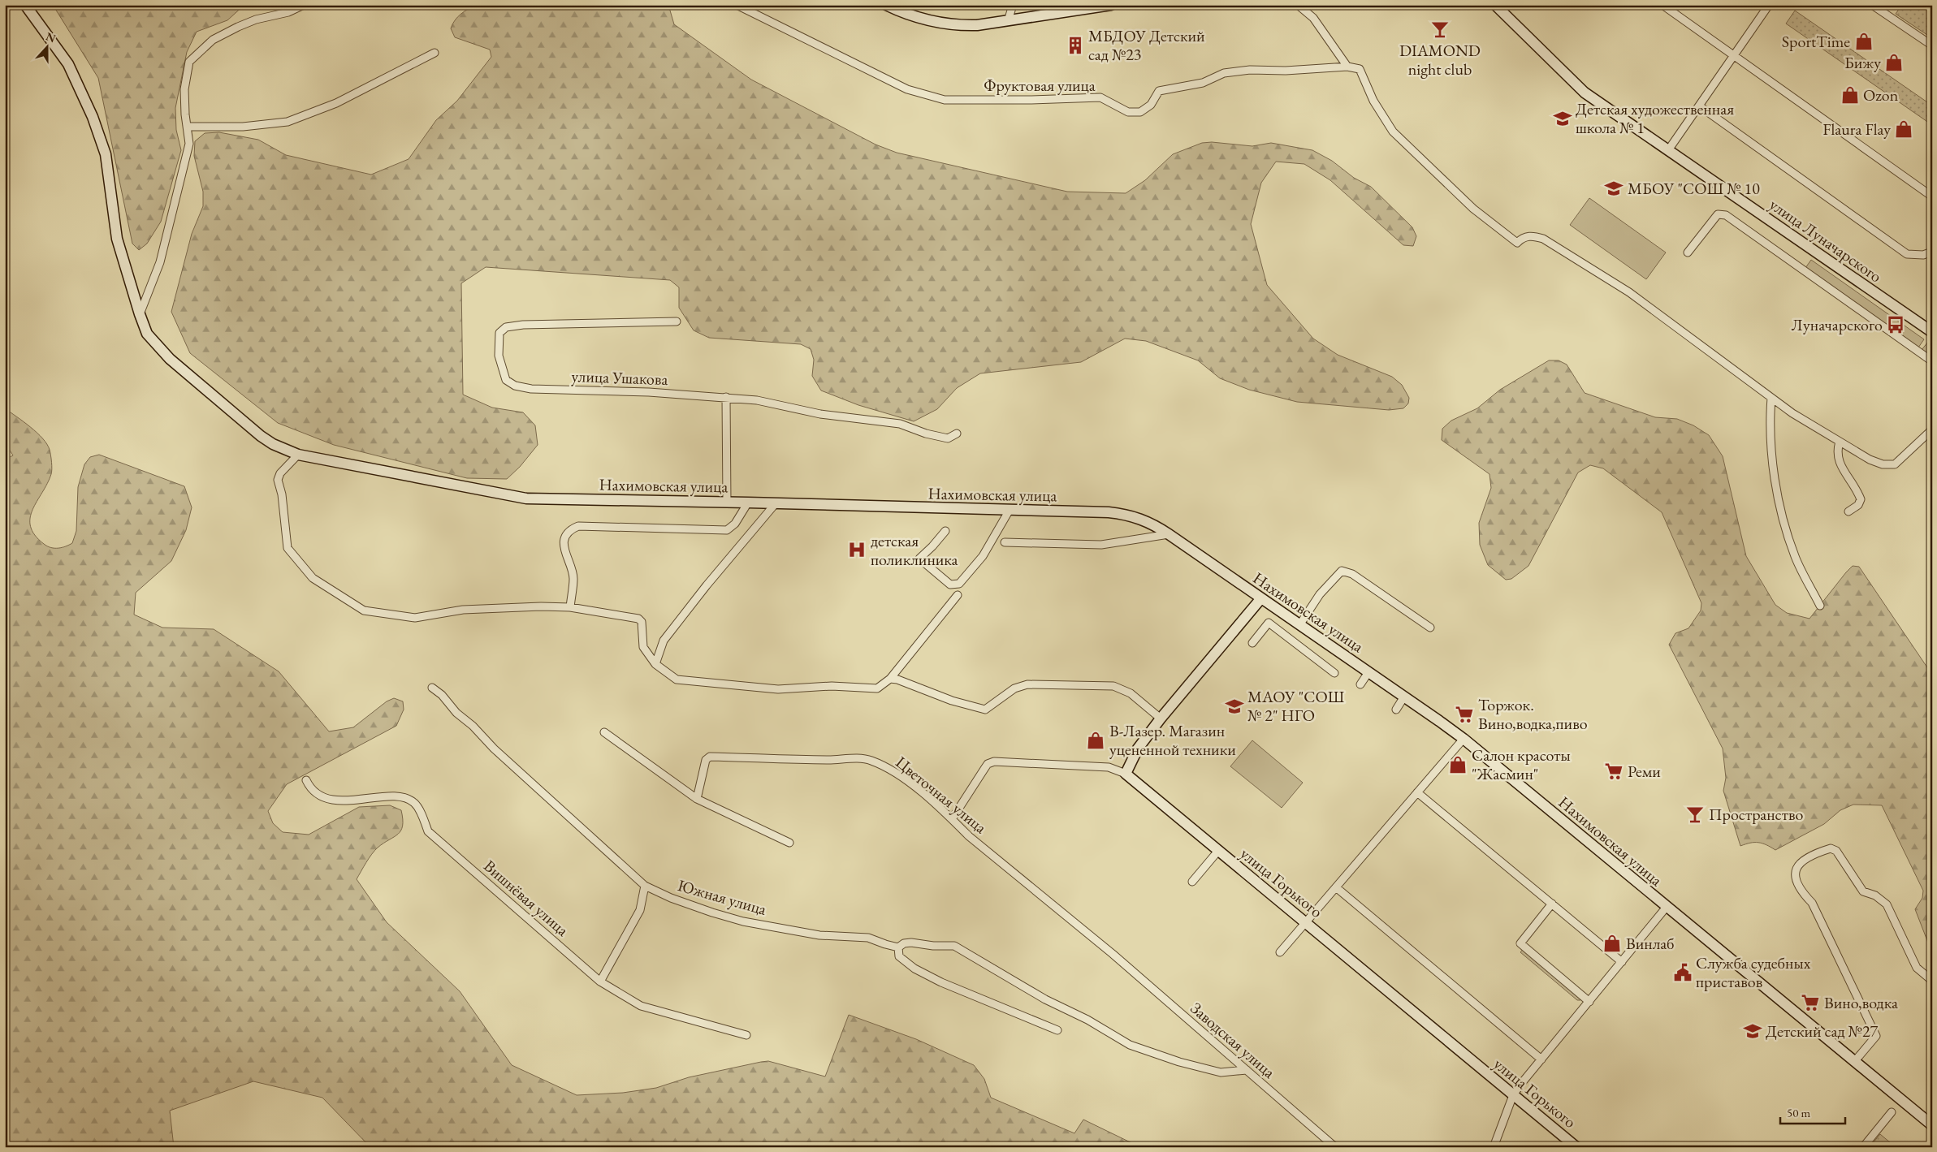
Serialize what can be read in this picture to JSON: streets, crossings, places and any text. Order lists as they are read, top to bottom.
{
  "streets": {
    "main road": ["улица Луначарского", "Нахимовская улица", "улица Горького"],
    "street": [
      "Фруктовая улица",
      "улица Ушакова",
      "Цветочная улица",
      "Южная улица",
      "Вишнёвая улица",
      "Заводская улица"
    ]
  },
  "crossings": [
    ["Цветочная улица", "улица Горького"],
    ["Цветочная улица", "Заводская улица"]
  ],
  "places": {
    "bar": ["DIAMOND night club", "Пространство"],
    "shop": [
      "SportTime",
      "Бижу",
      "Ozon",
      "Flaura Flay",
      "В-Лазер. Магазин уцененной техники",
      "Салон красоты \"Жасмин\"",
      "Винлаб"
    ],
    "building": ["МБДОУ Детский сад №23"],
    "school or university": [
      "Детская художественная школа № 1",
      "МБОУ \"СОШ № 10",
      "МАОУ \"СОШ № 2\" НГО",
      "Детский сад №27"
    ],
    "bus stop": ["Луначарского"],
    "hospital": ["детская поликлиника"],
    "supermarket": ["Торжок. Вино,водка,пиво", "Реми", "Вино,водка"],
    "public building": ["Служба судебных приставов"]
  },
  "scale_bar": "50 m",
  "north": "top"
}
